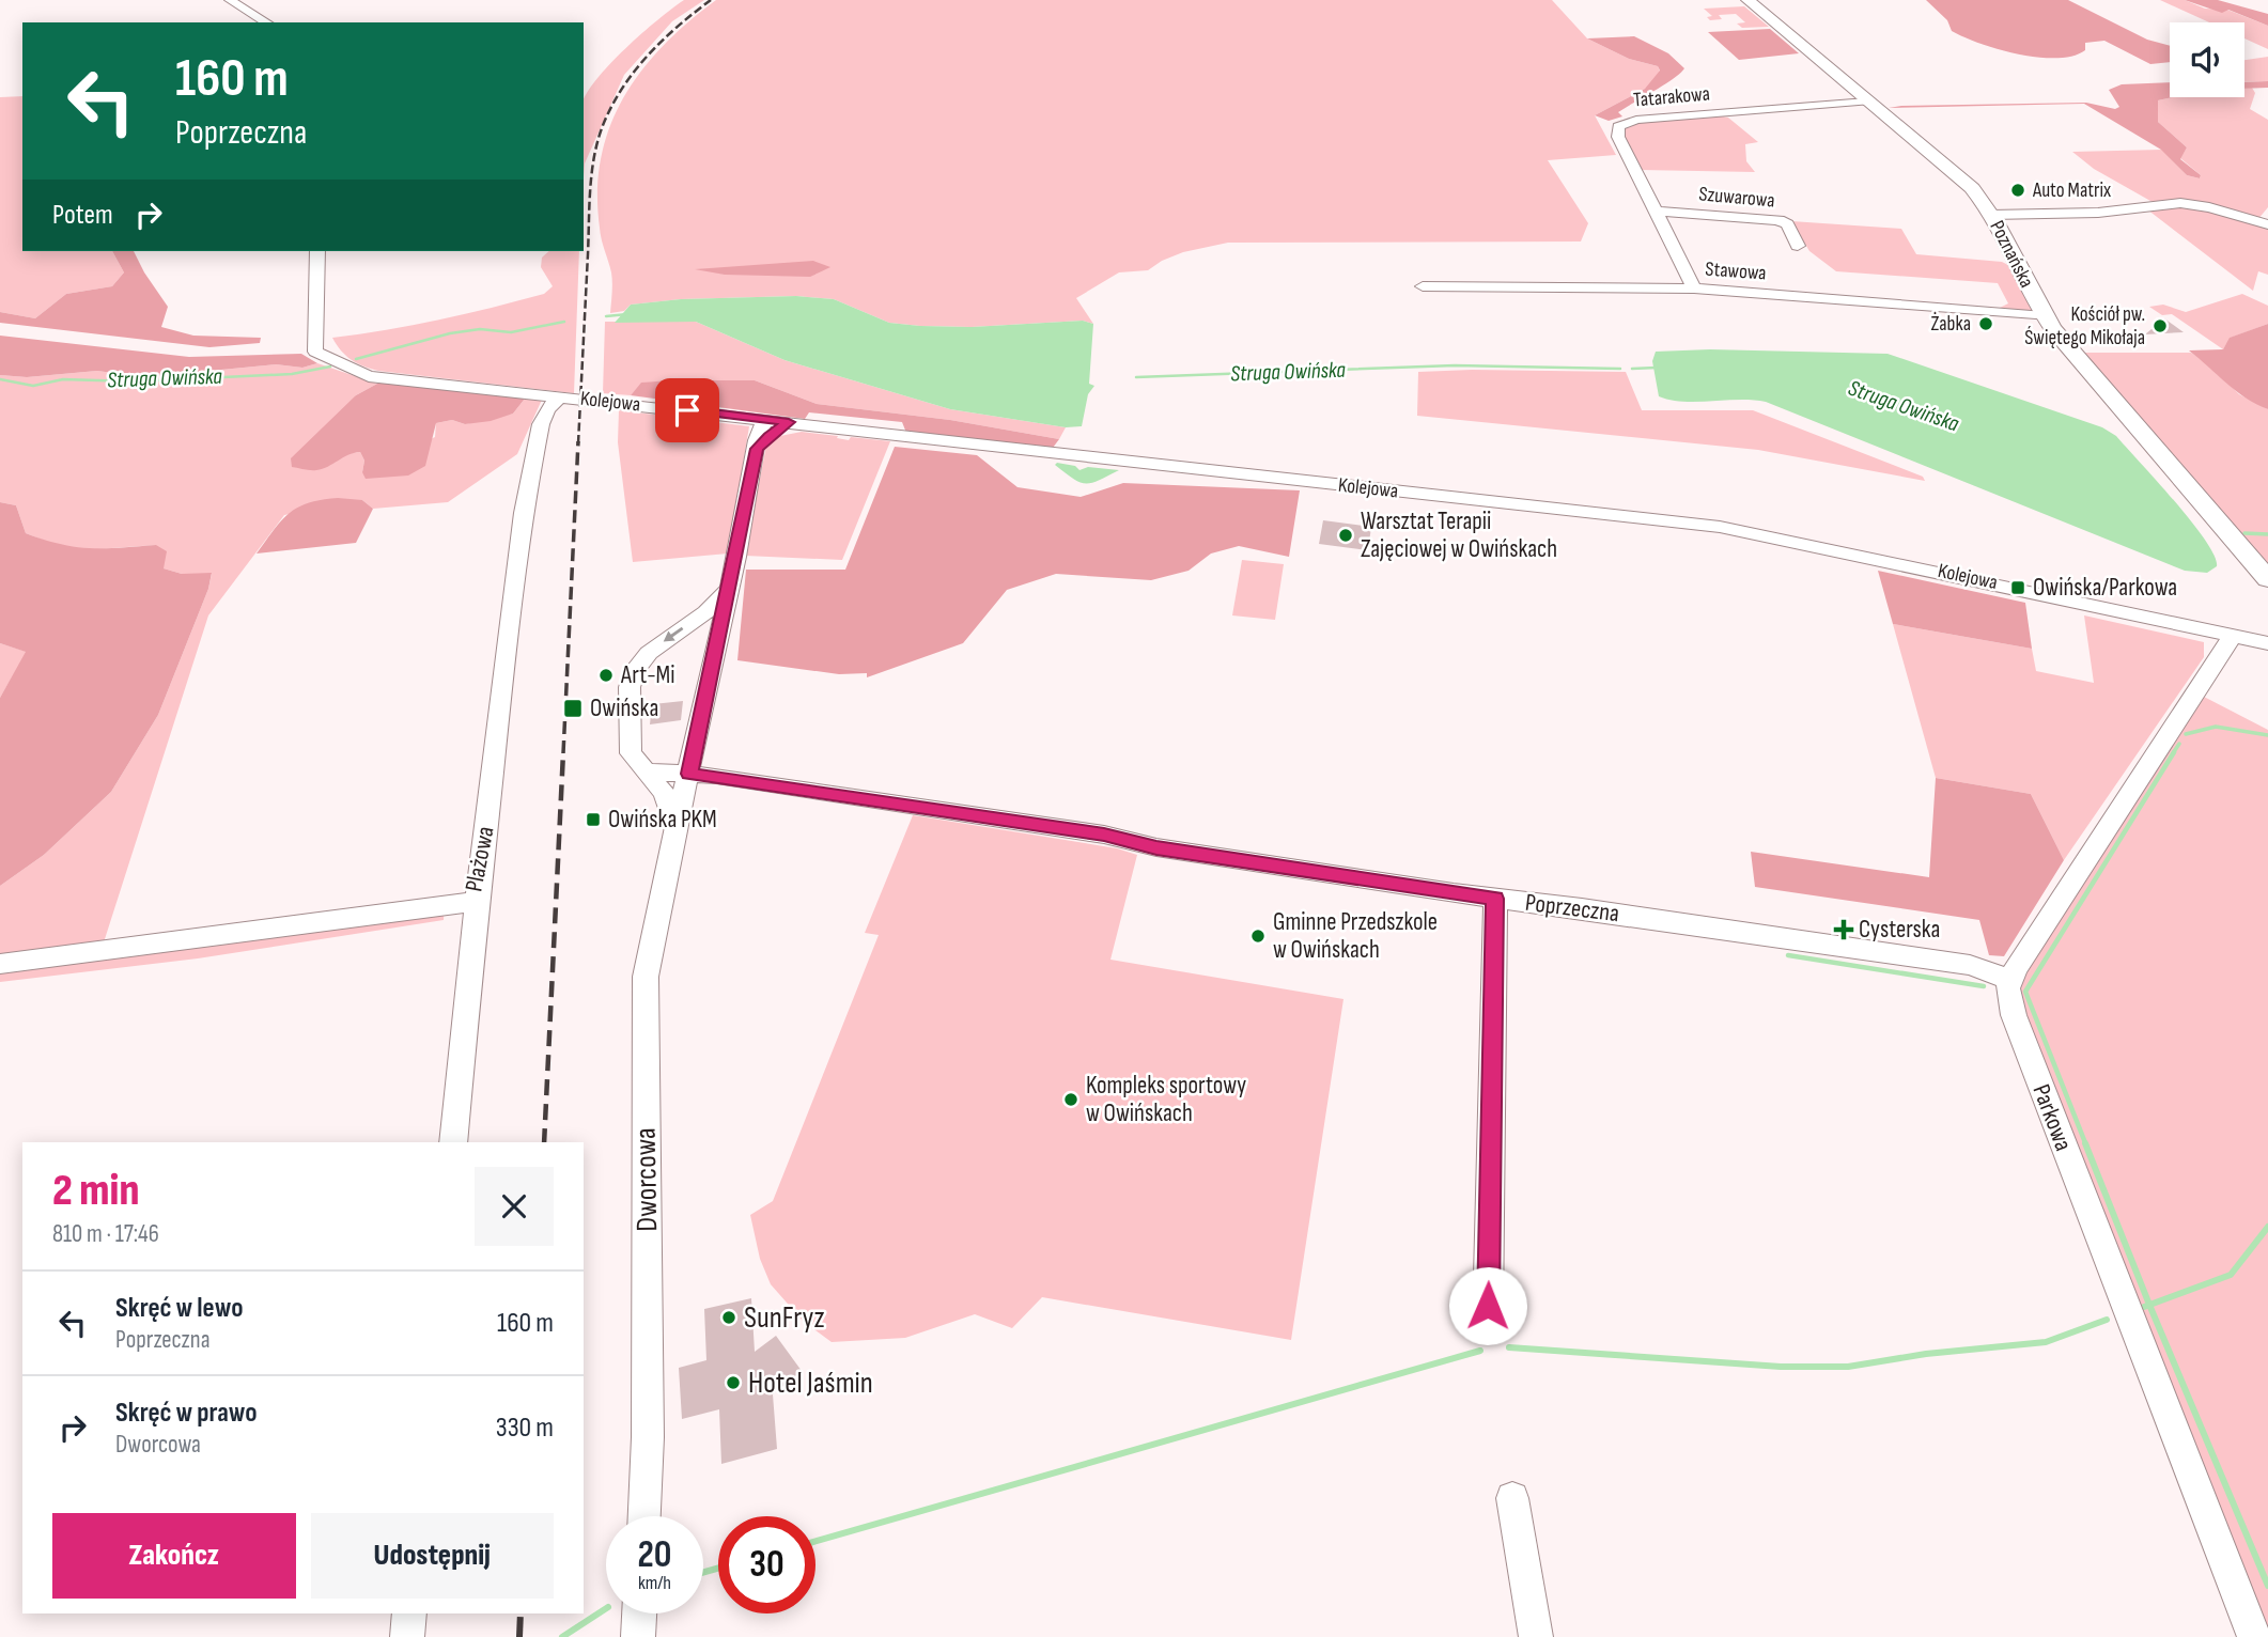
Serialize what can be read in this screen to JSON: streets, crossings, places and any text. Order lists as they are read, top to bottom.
{
  "streets": {
    "main road": ["Poznańska"],
    "street": [
      "Tatarakowa",
      "Szuwarowa",
      "Stawowa",
      "Kolejowa",
      "Plażowa",
      "Poprzeczna",
      "Parkowa",
      "Dworcowa"
    ]
  },
  "crossings": [
    ["Tatarakowa", "Szuwarowa"],
    ["Tatarakowa", "Poznańska"],
    ["Tatarakowa", "Stawowa"],
    ["Poznańska", "Stawowa"],
    ["Kolejowa", "Plażowa"],
    ["Kolejowa", "Dworcowa"],
    ["Poprzeczna", "Parkowa"],
    ["Poprzeczna", "Dworcowa"]
  ],
  "water": ["Struga Owińska"],
  "places": {
    "other": [
      "Auto Matrix",
      "Żabka",
      "Kościół pw. Świętego Mikołaja",
      "Warsztat Terapii Zajęciowej w Owińskach",
      "Art-Mi",
      "Gminne Przedszkole w Owińskach",
      "Kompleks sportowy w Owińskach",
      "SunFryz",
      "Hotel Jaśmin"
    ],
    "transit": ["Owińska/Parkowa", "Owińska", "Owińska PKM"],
    "health": ["Cysterska"]
  },
  "page": {
    "turn": ["160 m", "Poprzeczna"],
    "then": "Potem",
    "heading": ["2 min", "810 m · 17:46"],
    "list": [
      {
        "name": "Skręć w lewo",
        "note": "Poprzeczna",
        "value": "160 m"
      },
      {
        "name": "Skręć w prawo",
        "note": "Dworcowa",
        "value": "330 m"
      }
    ],
    "buttons": ["Zakończ", "Udostępnij"],
    "speed": "20 km/h",
    "limit": "30"
  }
}
